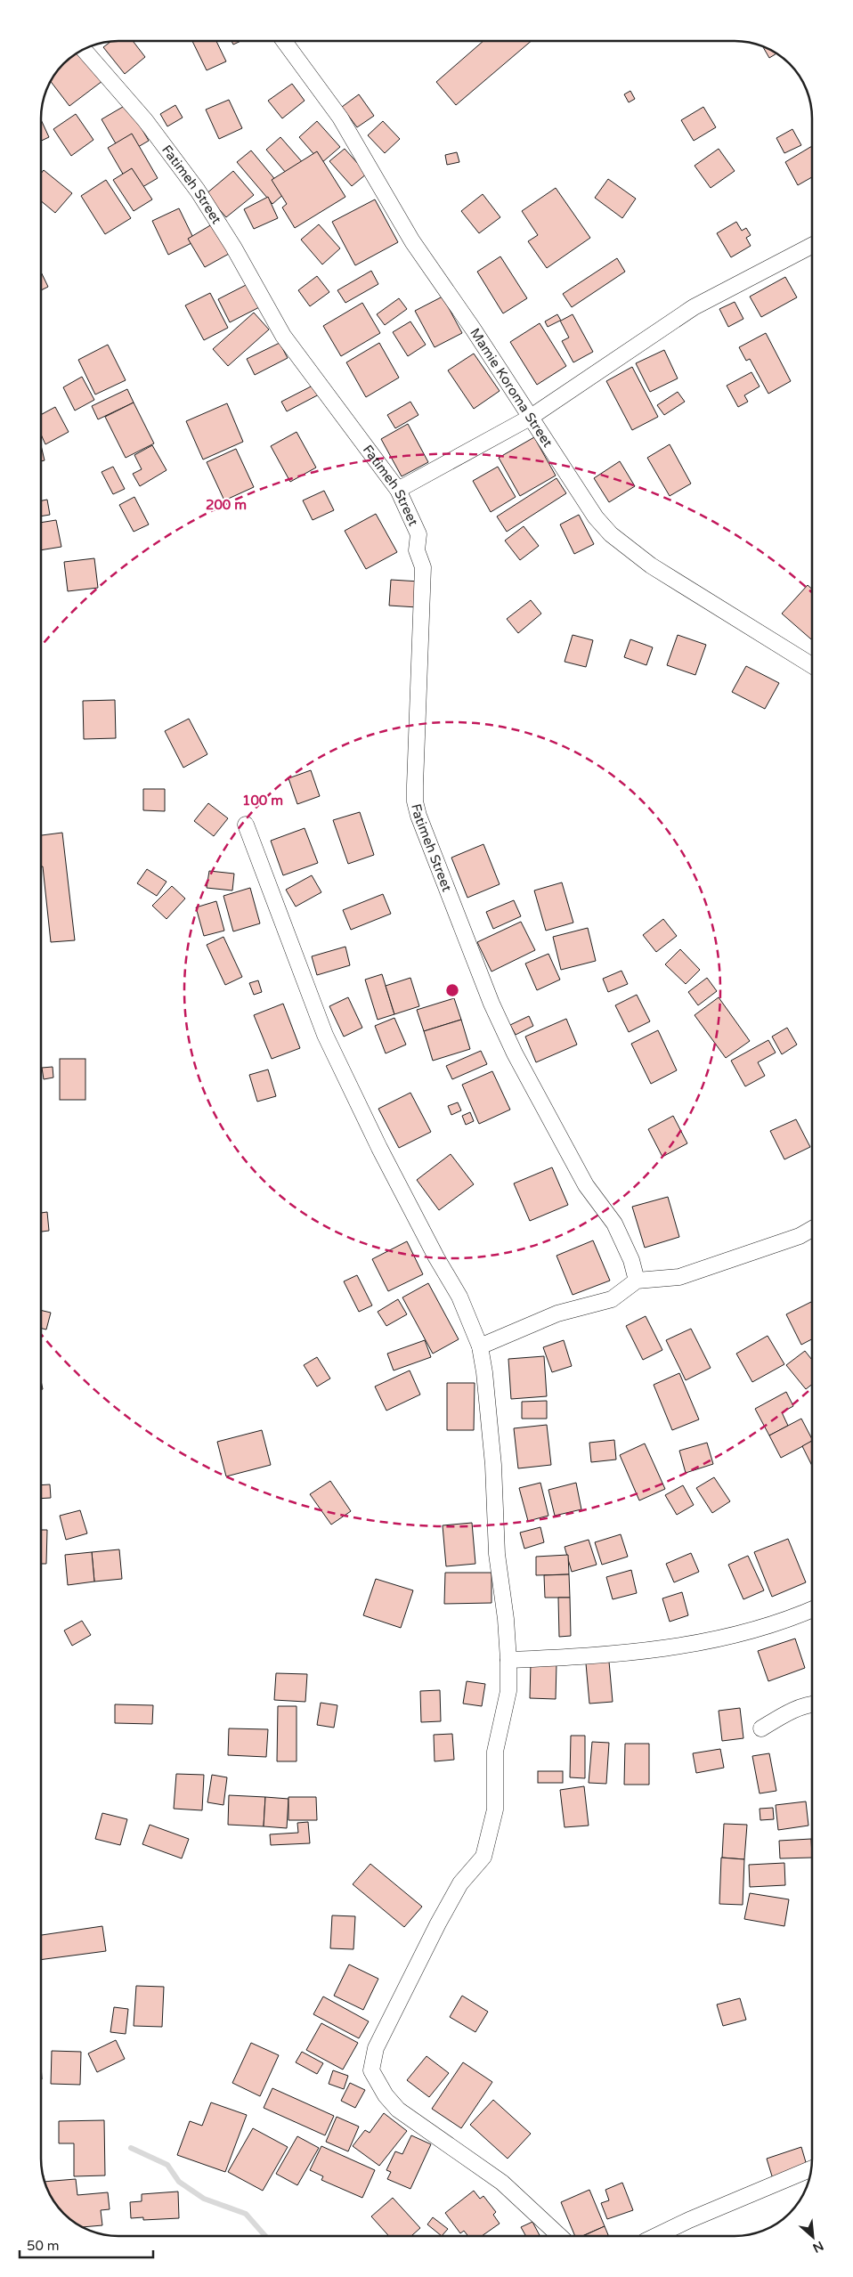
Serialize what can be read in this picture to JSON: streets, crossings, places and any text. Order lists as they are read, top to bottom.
{
  "streets": {
    "street": ["Fatimeh Street", "Mamie Koroma Street"]
  },
  "scale_bar": "50 m",
  "north": "bottom right",
  "rings": ["200 m", "100 m"]
}
